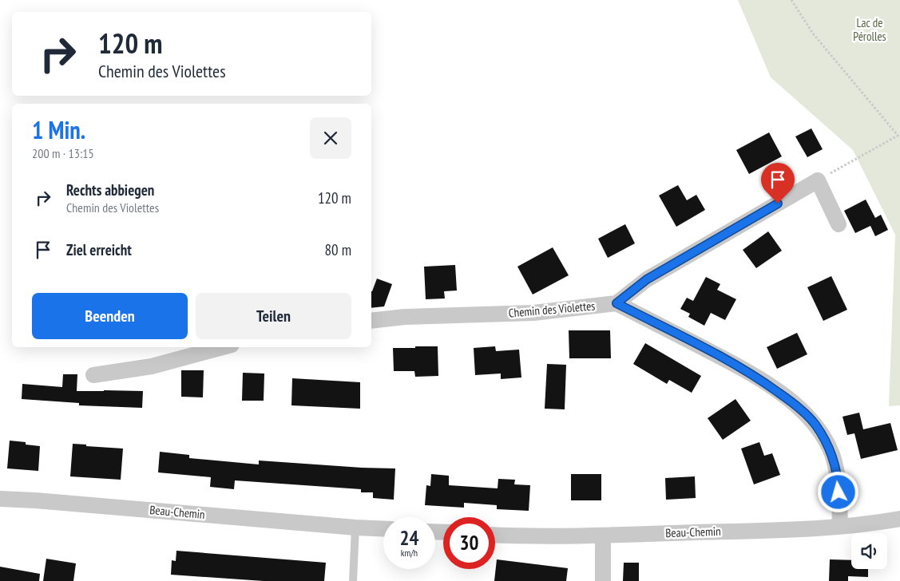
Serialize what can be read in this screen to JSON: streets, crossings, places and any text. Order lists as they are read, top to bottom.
{
  "streets": {
    "street": ["Chemin des Violettes", "Beau-Chemin"]
  },
  "parks": ["Lac de Pérolles"],
  "page": {
    "turn": ["120 m", "Chemin des Violettes"],
    "heading": ["1 Min.", "200 m · 13:15"],
    "list": [
      {
        "name": "Rechts abbiegen",
        "note": "Chemin des Violettes",
        "value": "120 m"
      },
      {
        "name": "Ziel erreicht",
        "value": "80 m"
      }
    ],
    "buttons": ["Beenden", "Teilen"],
    "speed": "24 km/h",
    "limit": "30"
  }
}
